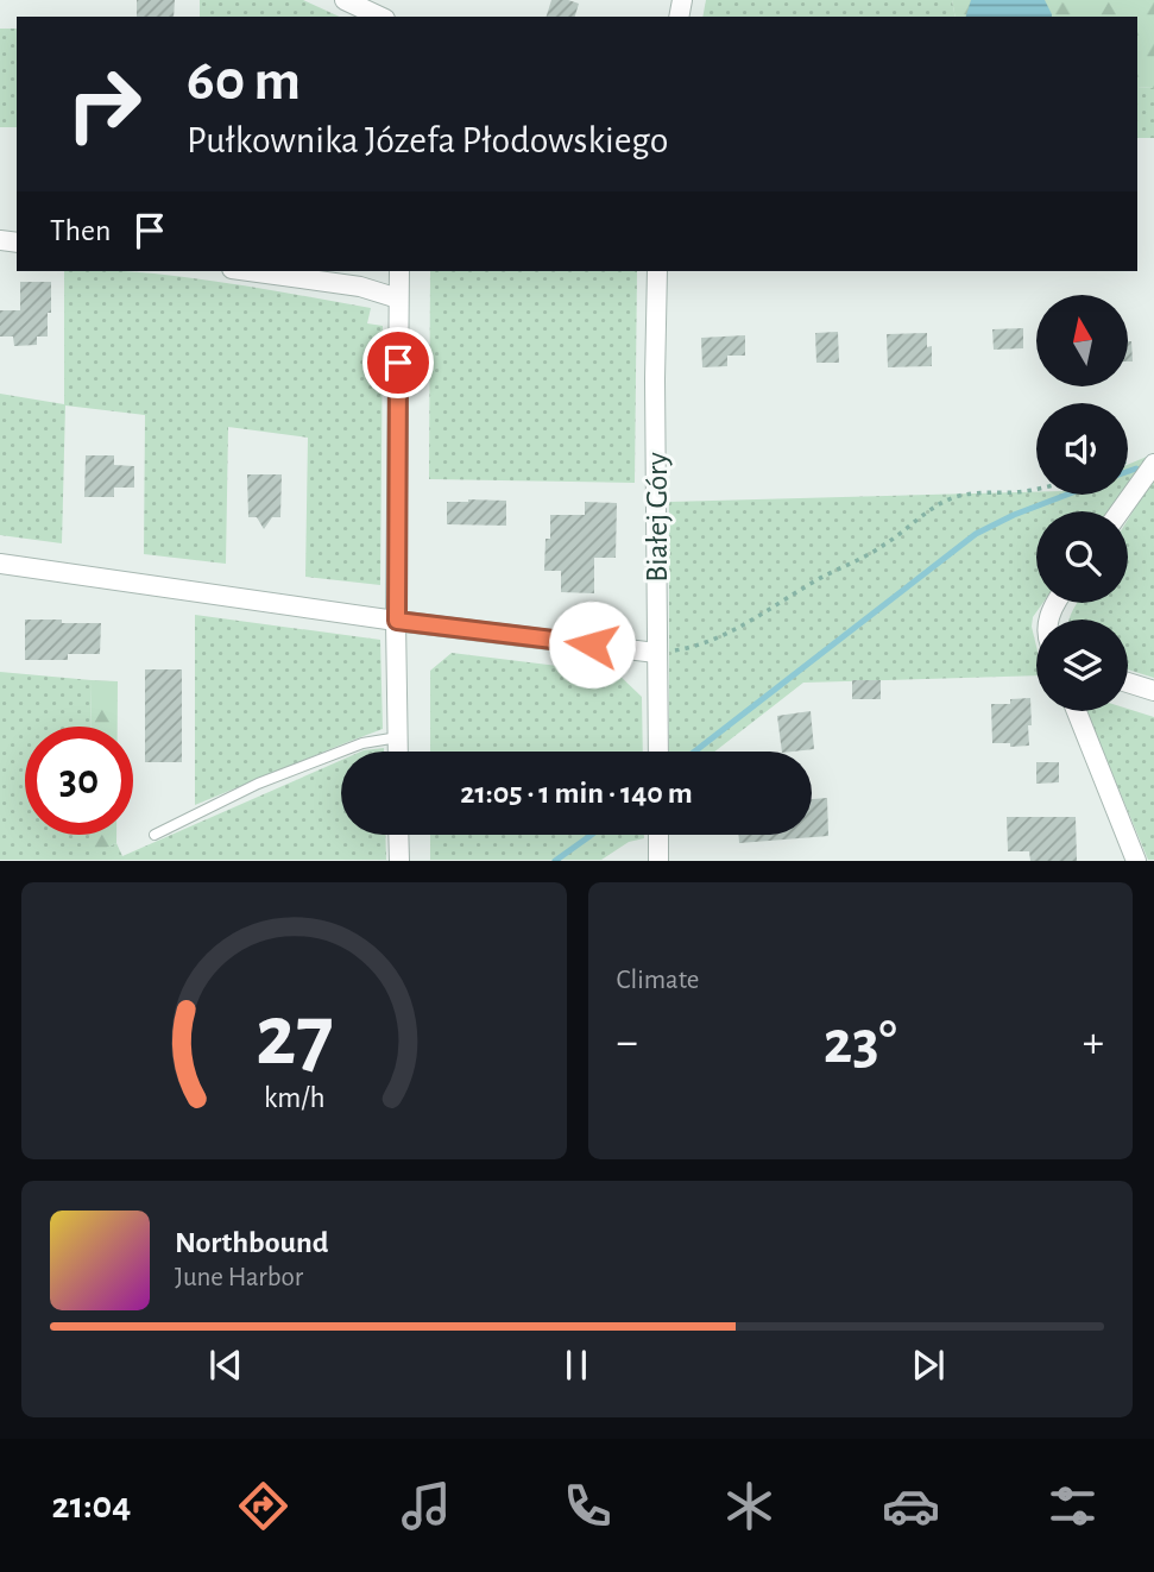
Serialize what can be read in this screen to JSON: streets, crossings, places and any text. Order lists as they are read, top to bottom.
{
  "streets": {
    "street": ["Białej Góry"]
  },
  "north": "top",
  "page": {
    "turn": ["60 m", "Pułkownika Józefa Płodowskiego"],
    "then": "Then",
    "limit": "30",
    "trip": "21:05 · 1 min · 140 m",
    "tile": "Climate",
    "heat": ["−", "23°", "+"],
    "song": ["Northbound", "June Harbor"],
    "tabs": "21:04",
    "gauge": ["27", "km/h"]
  }
}
